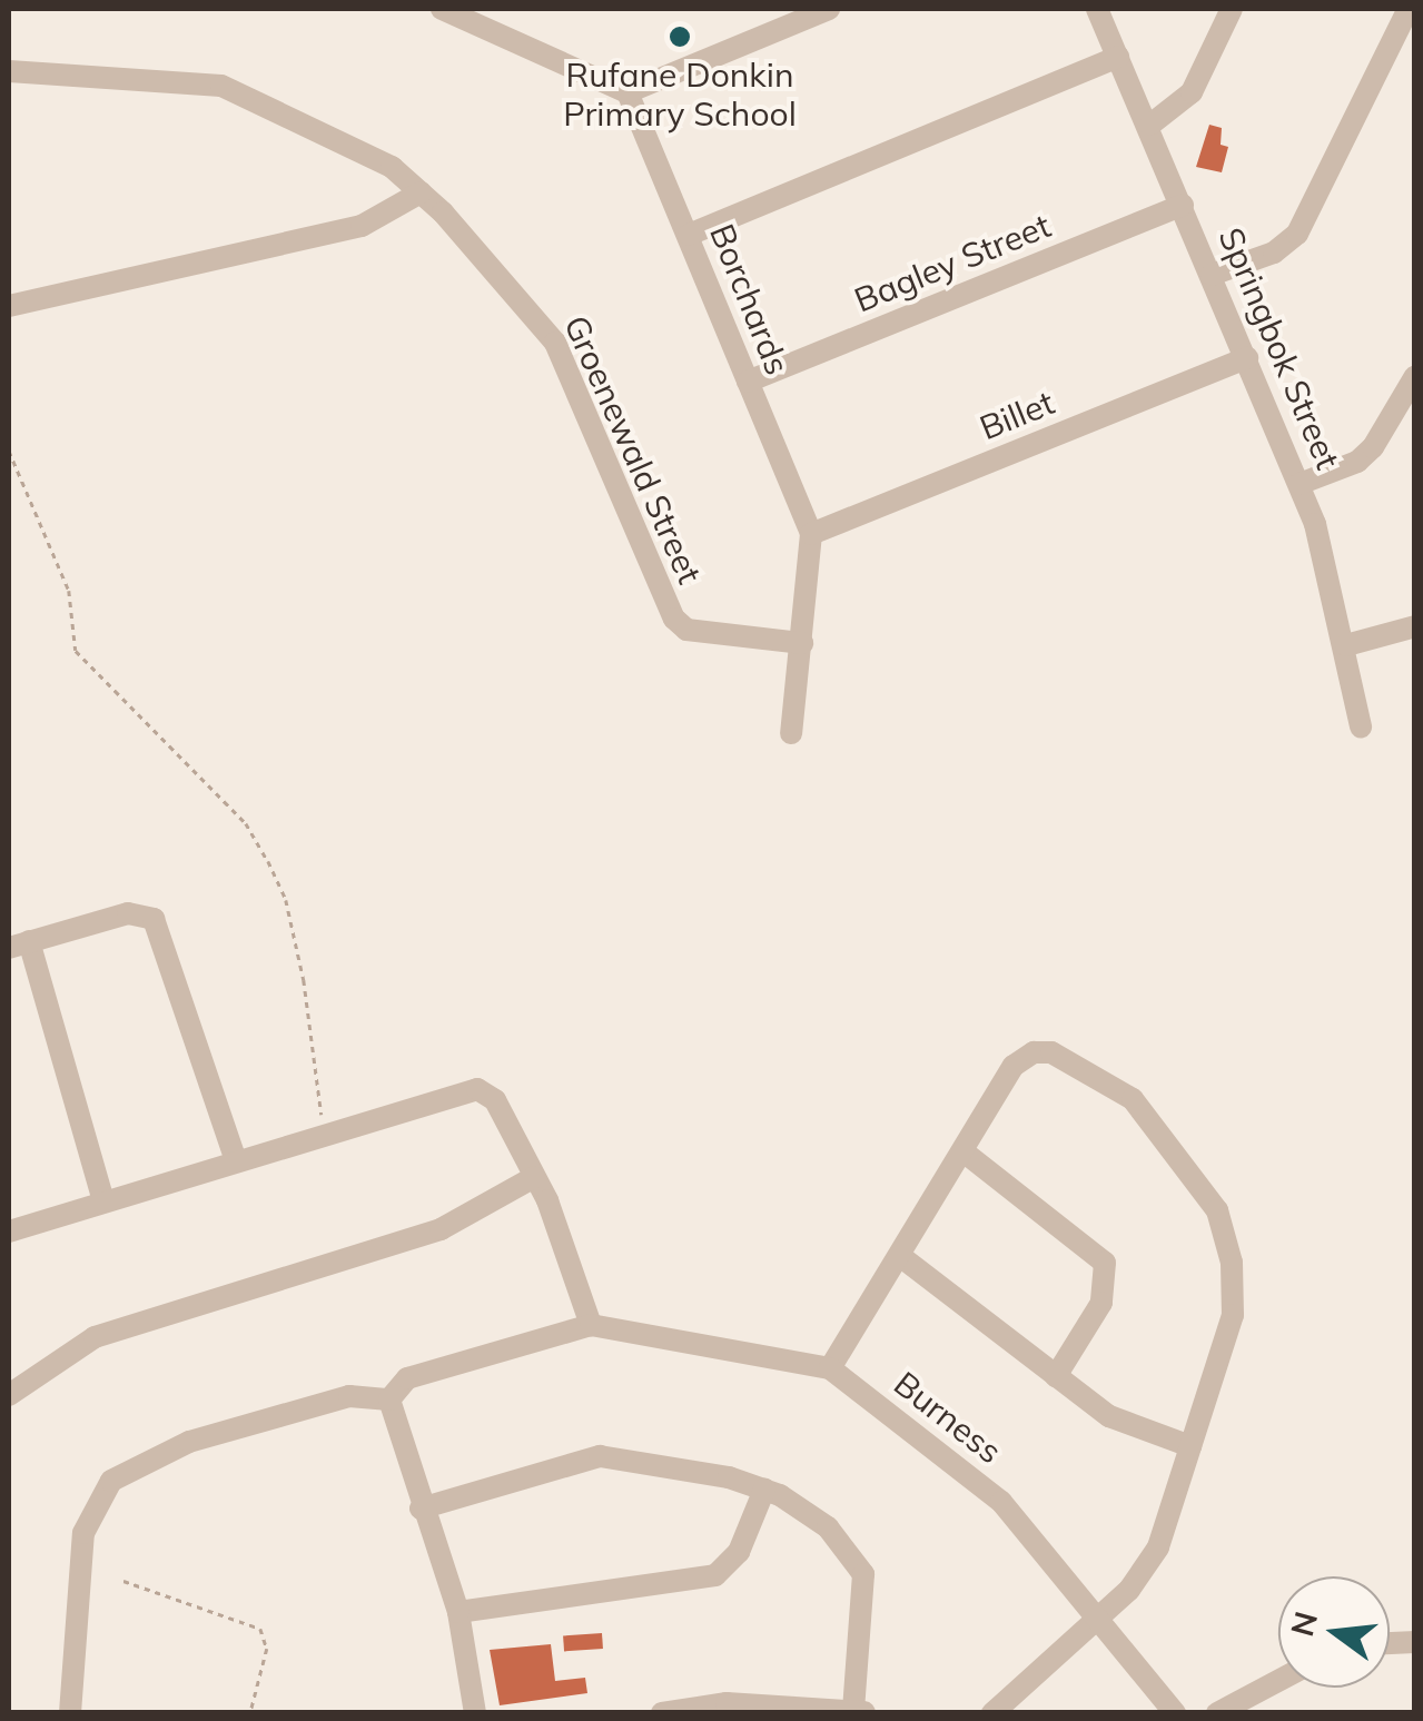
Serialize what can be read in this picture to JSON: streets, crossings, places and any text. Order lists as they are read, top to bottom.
{
  "streets": {
    "street": [
      "Bagley Street",
      "Borchards",
      "Springbok Street",
      "Billet",
      "Groenewald Street",
      "Burness"
    ]
  },
  "crossings": [
    ["Bagley Street", "Borchards"],
    ["Bagley Street", "Springbok Street"],
    ["Borchards", "Billet"],
    ["Borchards", "Groenewald Street"],
    ["Springbok Street", "Billet"]
  ],
  "places": ["Rufane Donkin Primary School"],
  "north": "left"
}
